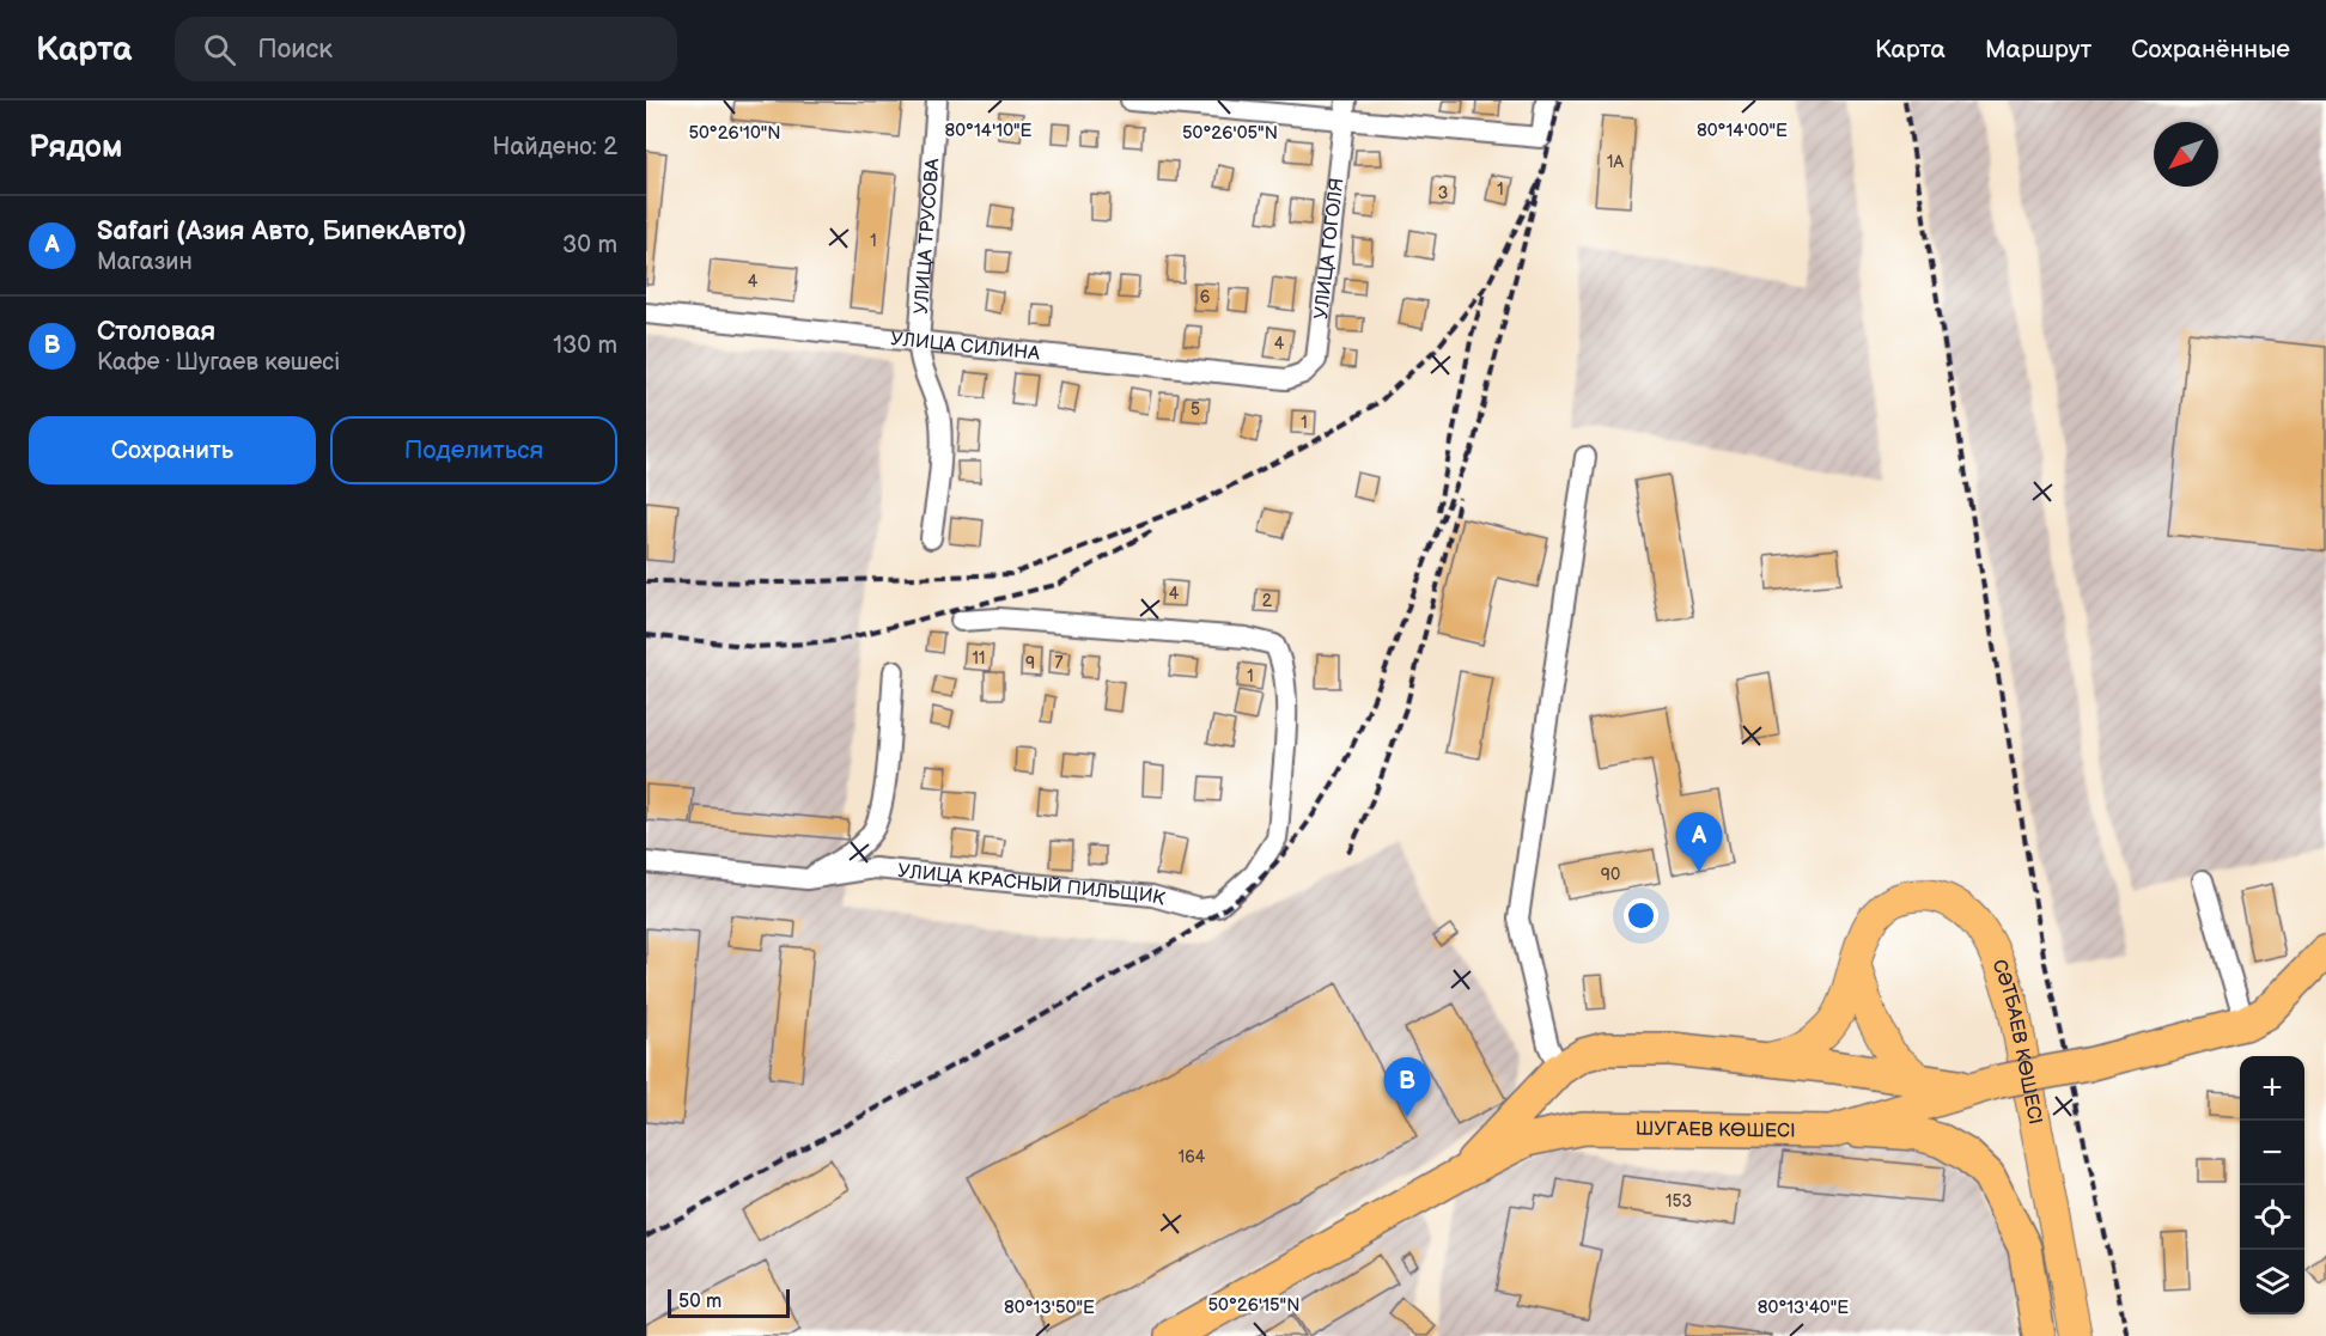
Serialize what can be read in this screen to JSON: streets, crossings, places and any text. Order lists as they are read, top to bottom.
{
  "streets": {
    "highway": ["ШУГАЕВ КӨШЕСІ"],
    "main road": ["СӘТБАЕВ КӨШЕСІ"],
    "street": [
      "УЛИЦА ТРУСОВА",
      "УЛИЦА ГОГОЛЯ",
      "УЛИЦА СИЛИНА",
      "УЛИЦА КРАСНЫЙ ПИЛЬЩИК"
    ]
  },
  "crossings": [
    ["УЛИЦА ТРУСОВА", "УЛИЦА СИЛИНА"],
    ["УЛИЦА ГОГОЛЯ", "УЛИЦА СИЛИНА"],
    ["СӘТБАЕВ КӨШЕСІ", "ШУГАЕВ КӨШЕСІ"]
  ],
  "house_numbers": [
    "1А",
    "1",
    "3",
    "1",
    "4",
    "6",
    "4",
    "5",
    "1",
    "4",
    "2",
    "11",
    "9",
    "7",
    "1",
    "90",
    "164",
    "153"
  ],
  "scale_bar": "50 m",
  "north": "bottom left",
  "page": {
    "header": "Карта",
    "search": "Поиск",
    "nav": ["Карта", "Маршрут", "Сохранённые"],
    "heading": ["Рядом", "Найдено: 2"],
    "list": [
      {
        "mark": "A",
        "name": "Safari (Азия Авто, БипекАвто)",
        "note": "Магазин",
        "value": "30 m"
      },
      {
        "mark": "B",
        "name": "Столовая",
        "note": "Кафе · Шугаев көшесі",
        "value": "130 m"
      }
    ],
    "buttons": ["Сохранить", "Поделиться"],
    "pins": ["A", "B"],
    "map_buttons": ["+", "−"],
    "scale": "50 m"
  },
  "coordinates": [
    "80°14'10\"E",
    "80°14'00\"E",
    "50°26'05\"N",
    "50°26'10\"N",
    "50°26'15\"N",
    "80°13'50\"E",
    "80°13'40\"E"
  ]
}
